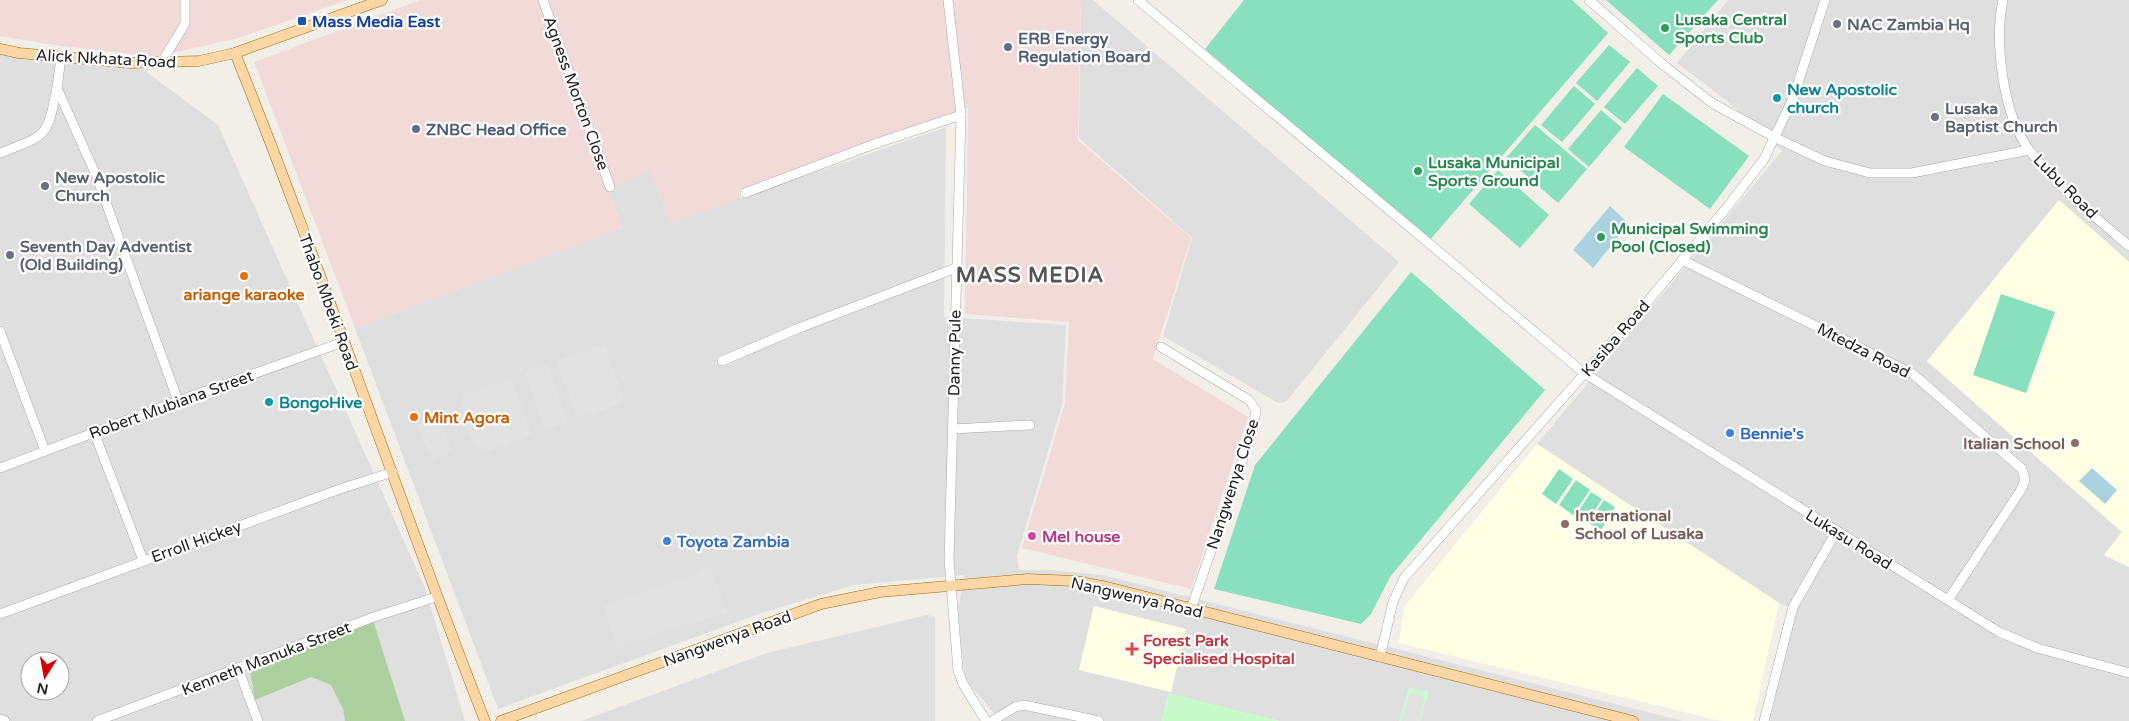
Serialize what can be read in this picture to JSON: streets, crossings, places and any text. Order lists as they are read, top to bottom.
{
  "streets": {
    "main road": ["Alick Nkhata Road", "Thabo Mbeki Road", "Nangwenya Road"],
    "street": [
      "Agness Morton Close",
      "Lubu Road",
      "Kasiba Road",
      "Mtedza Road",
      "Danny Pule",
      "Robert Mubiana Street",
      "Nangwenya Close",
      "Lukasu Road",
      "Erroll Hickey",
      "Kenneth Manuka Street"
    ]
  },
  "crossings": [
    ["Alick Nkhata Road", "Thabo Mbeki Road"],
    ["Thabo Mbeki Road", "Robert Mubiana Street"],
    ["Thabo Mbeki Road", "Erroll Hickey"],
    ["Thabo Mbeki Road", "Kenneth Manuka Street"],
    ["Kasiba Road", "Mtedza Road"],
    ["Kasiba Road", "Lukasu Road"],
    ["Kasiba Road", "Nangwenya Road"],
    ["Mtedza Road", "Lukasu Road"],
    ["Danny Pule", "Nangwenya Road"],
    ["Nangwenya Close", "Nangwenya Road"]
  ],
  "districts": ["MASS MEDIA"],
  "places": {
    "transit": ["Mass Media East"],
    "other": [
      "NAC Zambia Hq",
      "Lusaka Central Sports Club",
      "ERB Energy Regulation Board",
      "New Apostolic church",
      "Lusaka Baptist Church",
      "ZNBC Head Office",
      "Lusaka Municipal Sports Ground",
      "New Apostolic Church",
      "Municipal Swimming Pool (Closed)",
      "Seventh Day Adventist (Old Building)",
      "ariange karaoke",
      "BongoHive",
      "Mint Agora",
      "Bennie's",
      "Italian School",
      "International School of Lusaka",
      "Mel house",
      "Toyota Zambia"
    ],
    "health": ["Forest Park Specialised Hospital"]
  },
  "north": "bottom"
}
